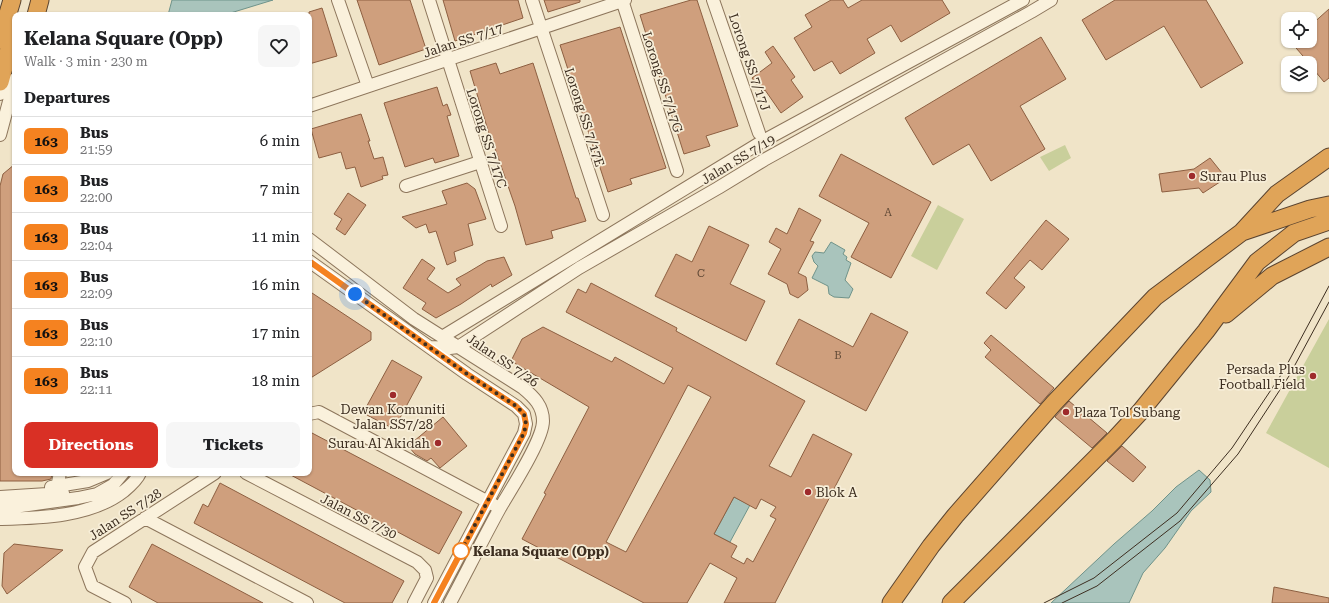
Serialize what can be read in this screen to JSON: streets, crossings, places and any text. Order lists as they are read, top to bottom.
{
  "streets": {
    "street": [
      "Jalan SS 7/17",
      "Lorong SS 7/17J",
      "Lorong SS 7/17G",
      "Lorong SS 7/17E",
      "Lorong SS 7/17C",
      "Jalan SS 7/19",
      "Jalan SS 7/26",
      "Jalan SS 7/28",
      "Jalan SS 7/30"
    ]
  },
  "crossings": [
    ["Jalan SS 7/17", "Lorong SS 7/17G"],
    ["Jalan SS 7/17", "Lorong SS 7/17E"],
    ["Jalan SS 7/17", "Lorong SS 7/17C"],
    ["Jalan SS 7/19", "Jalan SS 7/26"]
  ],
  "places": [
    "Surau Plus",
    "Persada Plus Football Field",
    "Dewan Komuniti Jalan SS7/28",
    "Plaza Tol Subang",
    "Surau Al Akidah",
    "Blok A",
    "Kelana Square (Opp)"
  ],
  "lines": ["bus line 163"],
  "house_numbers": ["A", "C", "B"],
  "page": {
    "heading": [
      ["Kelana Square (Opp)", "Walk · 3 min · 230 m"],
      "Departures"
    ],
    "list": [
      {
        "mark": "163",
        "name": "Bus",
        "note": "21:59",
        "value": "6 min"
      },
      {
        "mark": "163",
        "name": "Bus",
        "note": "22:00",
        "value": "7 min"
      },
      {
        "mark": "163",
        "name": "Bus",
        "note": "22:04",
        "value": "11 min"
      },
      {
        "mark": "163",
        "name": "Bus",
        "note": "22:09",
        "value": "16 min"
      },
      {
        "mark": "163",
        "name": "Bus",
        "note": "22:10",
        "value": "17 min"
      },
      {
        "mark": "163",
        "name": "Bus",
        "note": "22:11",
        "value": "18 min"
      }
    ],
    "buttons": ["Directions", "Tickets"]
  }
}
